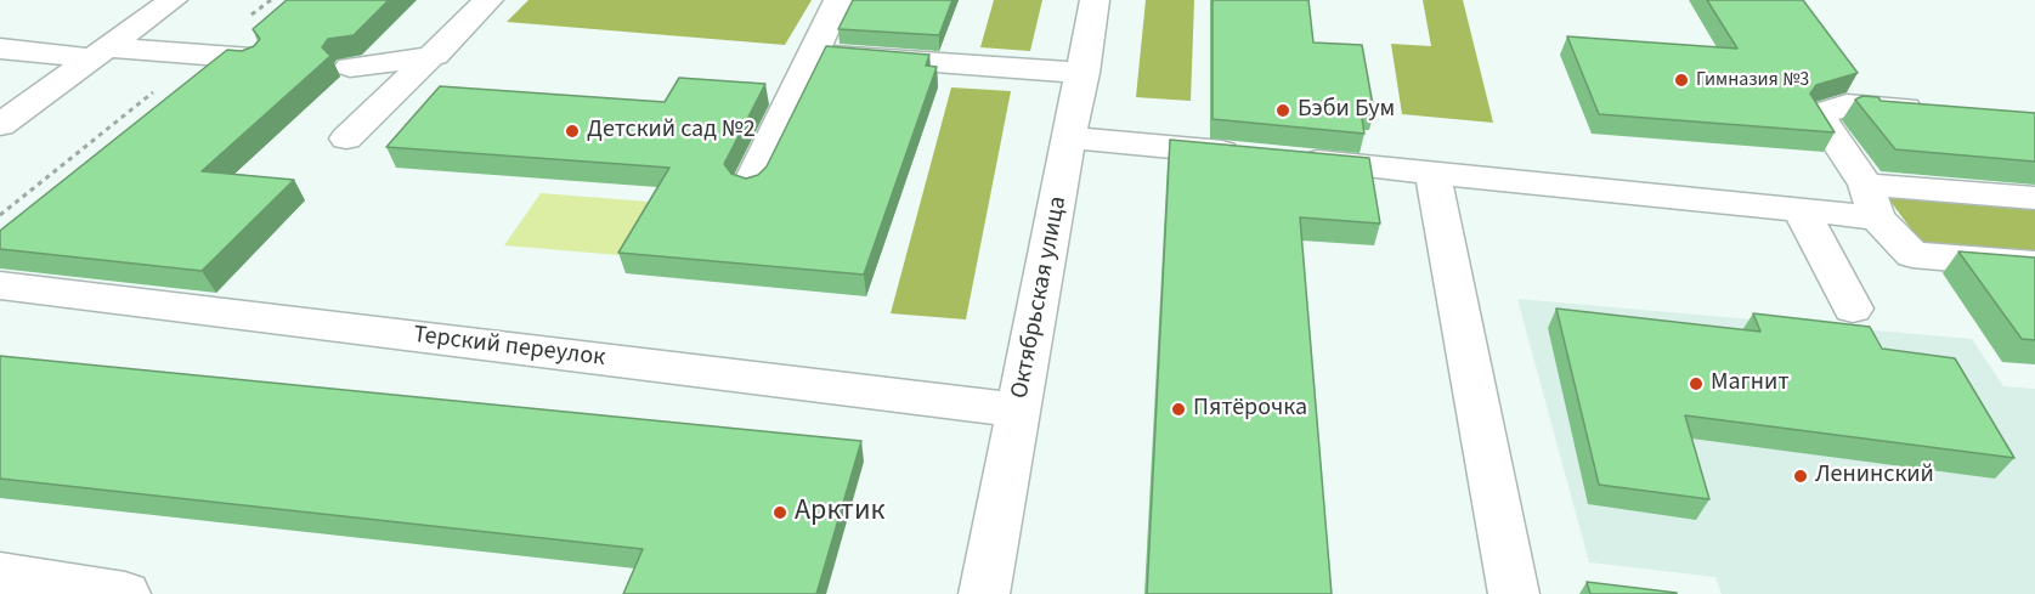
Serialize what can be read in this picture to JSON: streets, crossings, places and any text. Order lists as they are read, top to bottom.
{
  "streets": {
    "street": ["Октябрьская улица", "Терский переулок"]
  },
  "crossings": [
    ["Октябрьская улица", "Терский переулок"]
  ],
  "places": [
    "Гимназия №3",
    "Бэби Бум",
    "Детский сад №2",
    "Магнит",
    "Пятёрочка",
    "Ленинский",
    "Арктик"
  ]
}
